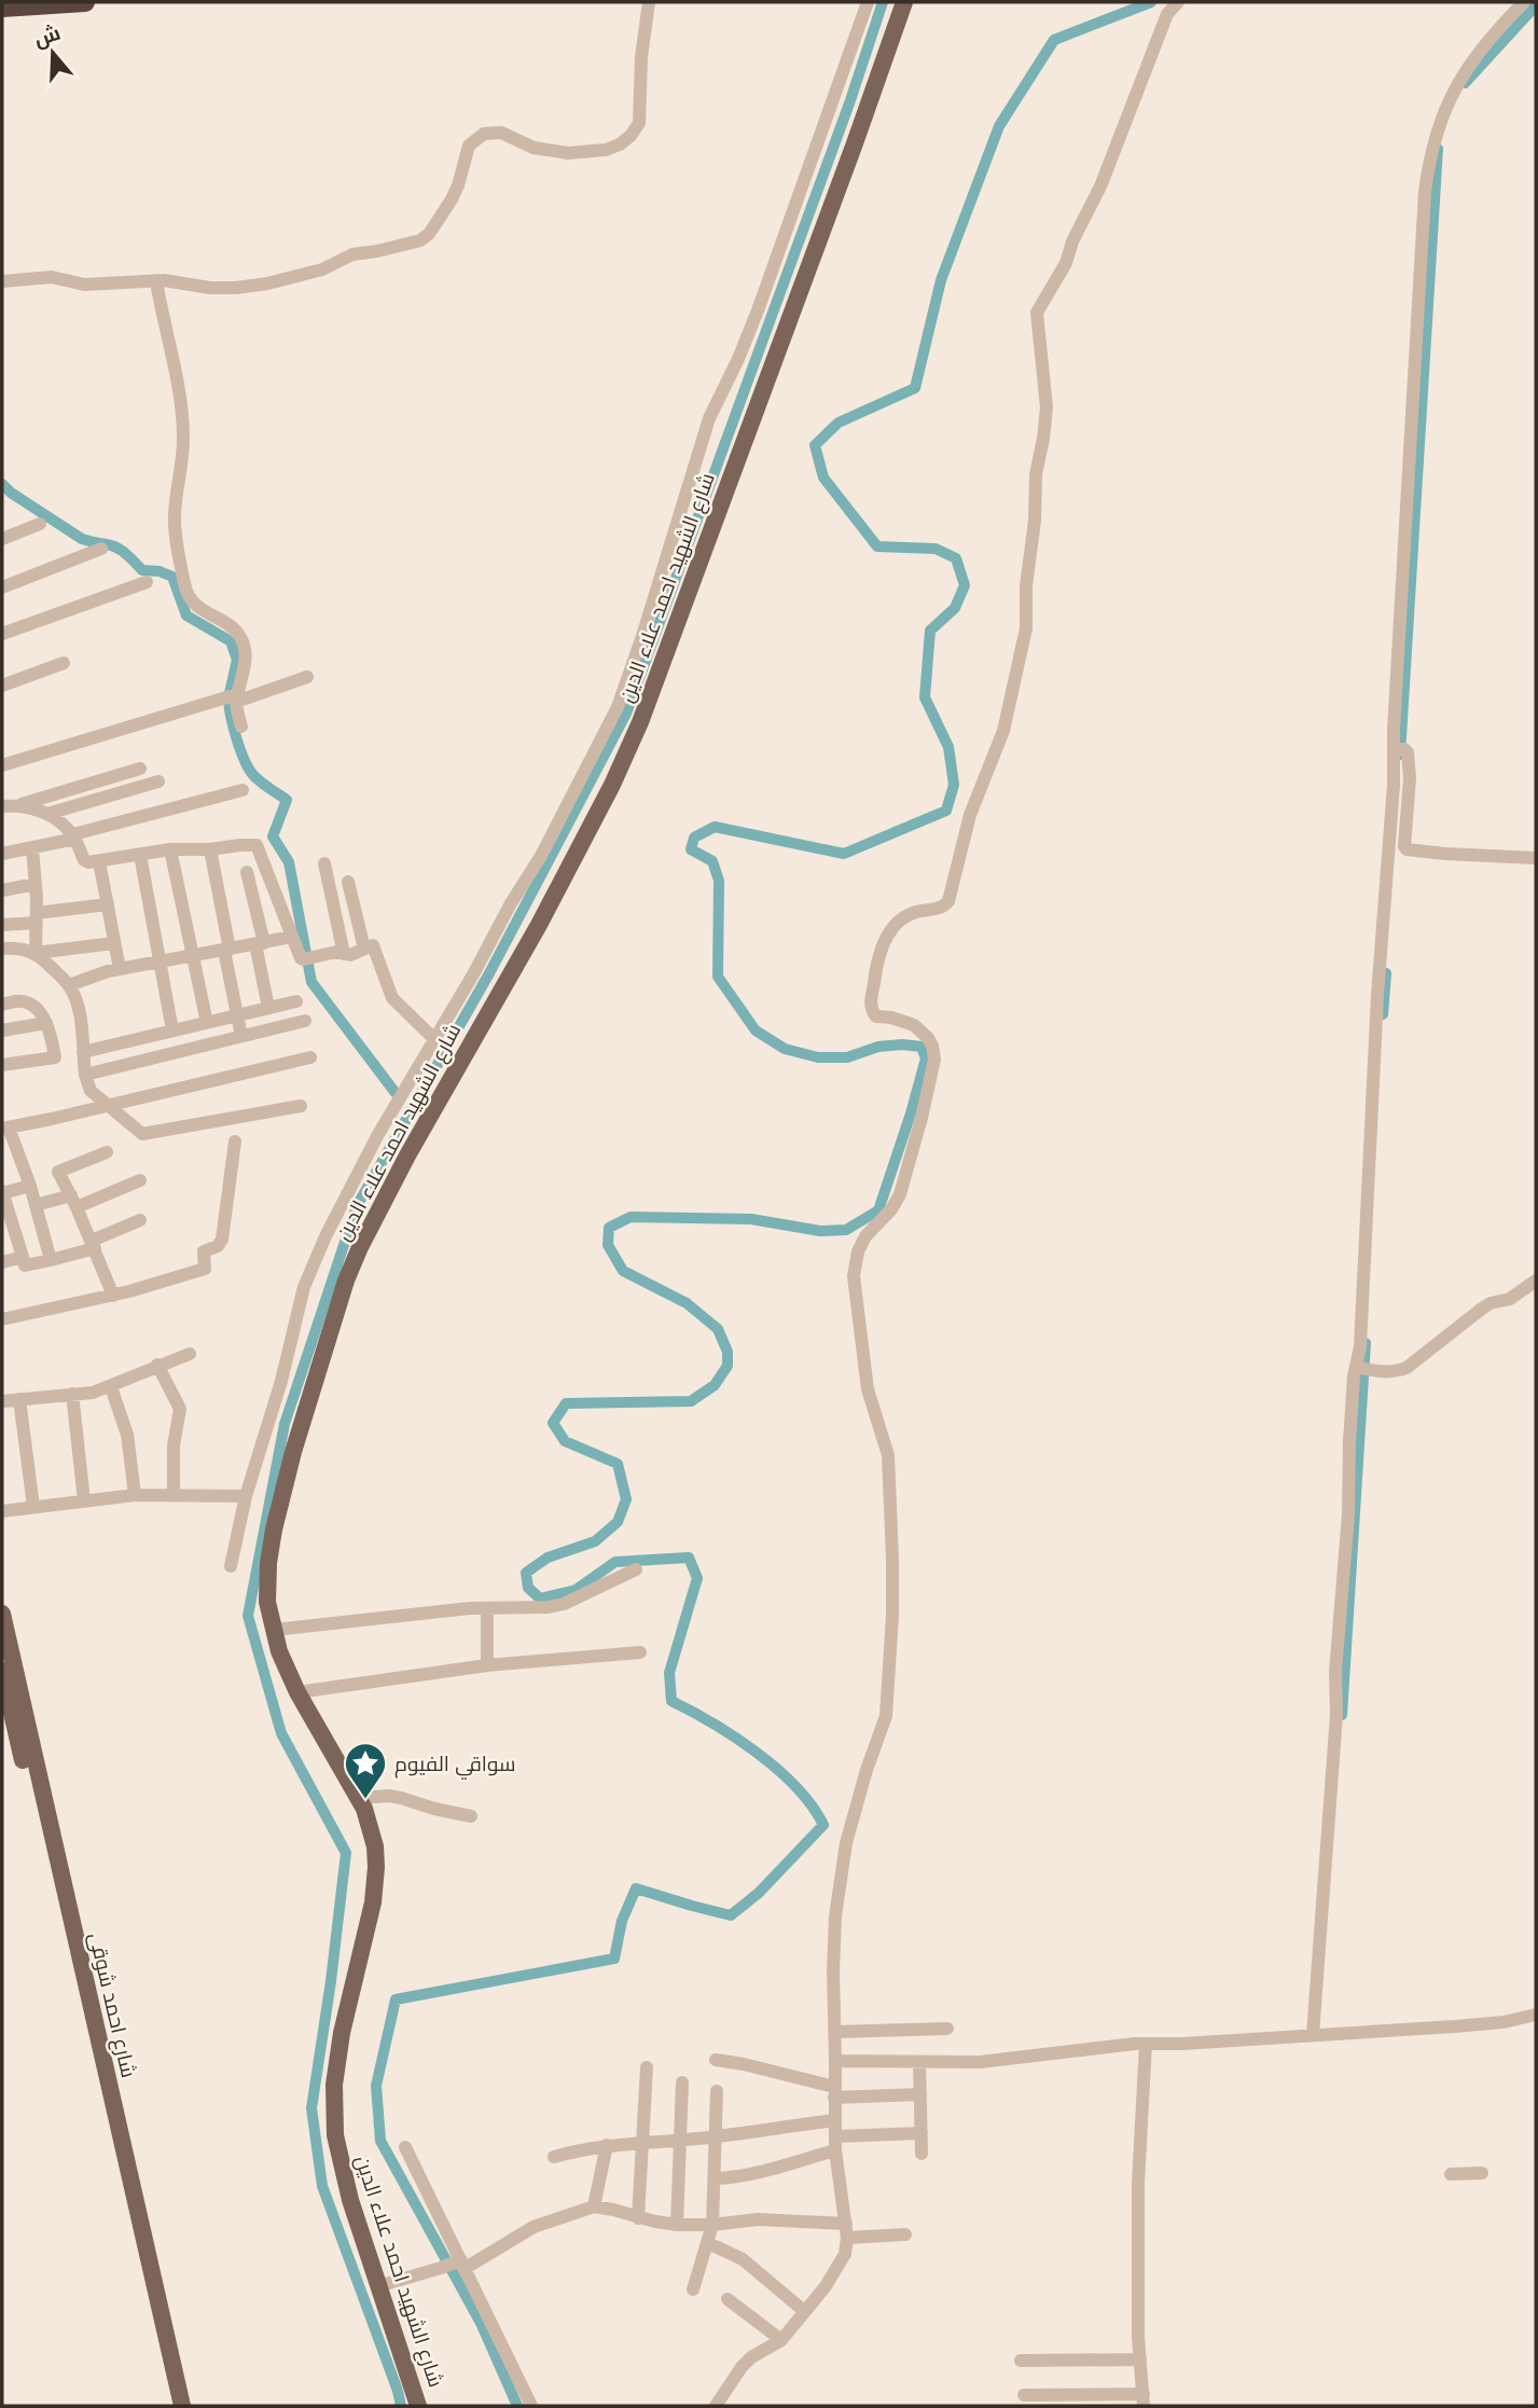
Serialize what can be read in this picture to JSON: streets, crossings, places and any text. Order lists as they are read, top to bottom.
{
  "streets": {
    "main road": ["شارع الشهيد احمد علاء الدين", "شارع احمد شوقى"]
  },
  "places": {
    "place": ["سواقي الفيوم"]
  },
  "north": "top"
}
